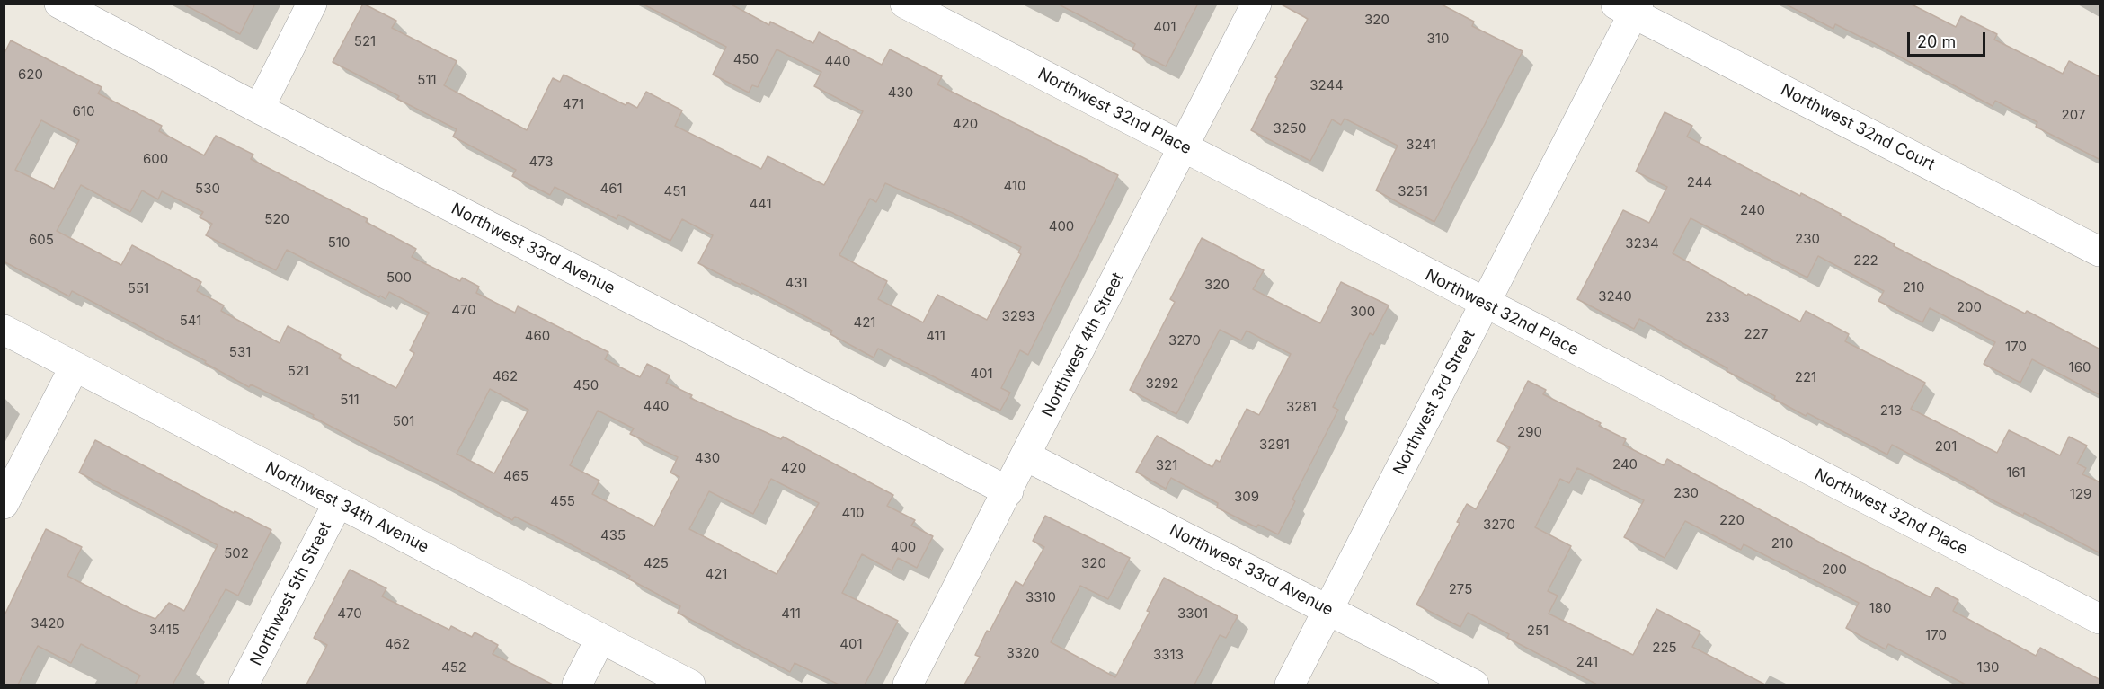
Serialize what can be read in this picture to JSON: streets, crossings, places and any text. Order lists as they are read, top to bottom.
{
  "streets": {
    "street": [
      "Northwest 32nd Place",
      "Northwest 32nd Court",
      "Northwest 33rd Avenue",
      "Northwest 4th Street",
      "Northwest 3rd Street",
      "Northwest 34th Avenue",
      "Northwest 5th Street"
    ]
  },
  "crossings": [
    ["Northwest 32nd Place", "Northwest 4th Street"],
    ["Northwest 32nd Place", "Northwest 3rd Street"],
    ["Northwest 32nd Court", "Northwest 3rd Street"],
    ["Northwest 33rd Avenue", "Northwest 4th Street"],
    ["Northwest 33rd Avenue", "Northwest 3rd Street"],
    ["Northwest 34th Avenue", "Northwest 5th Street"]
  ],
  "house_numbers": [
    "320",
    "401",
    "310",
    "521",
    "450",
    "440",
    "620",
    "511",
    "3244",
    "430",
    "471",
    "610",
    "207",
    "420",
    "3250",
    "3241",
    "600",
    "473",
    "244",
    "410",
    "530",
    "461",
    "451",
    "3251",
    "441",
    "240",
    "520",
    "400",
    "230",
    "605",
    "510",
    "3234",
    "222",
    "500",
    "431",
    "320",
    "210",
    "551",
    "3240",
    "200",
    "470",
    "300",
    "3293",
    "233",
    "541",
    "421",
    "227",
    "460",
    "411",
    "3270",
    "170",
    "531",
    "160",
    "521",
    "401",
    "462",
    "221",
    "3292",
    "450",
    "511",
    "440",
    "3281",
    "213",
    "501",
    "290",
    "3291",
    "201",
    "430",
    "240",
    "321",
    "420",
    "161",
    "465",
    "230",
    "129",
    "309",
    "455",
    "410",
    "220",
    "3270",
    "435",
    "210",
    "400",
    "502",
    "425",
    "320",
    "200",
    "421",
    "275",
    "3310",
    "180",
    "470",
    "411",
    "3301",
    "3420",
    "3415",
    "251",
    "170",
    "462",
    "401",
    "225",
    "3320",
    "3313",
    "241",
    "452",
    "130"
  ],
  "scale_bar": "20 m"
}
